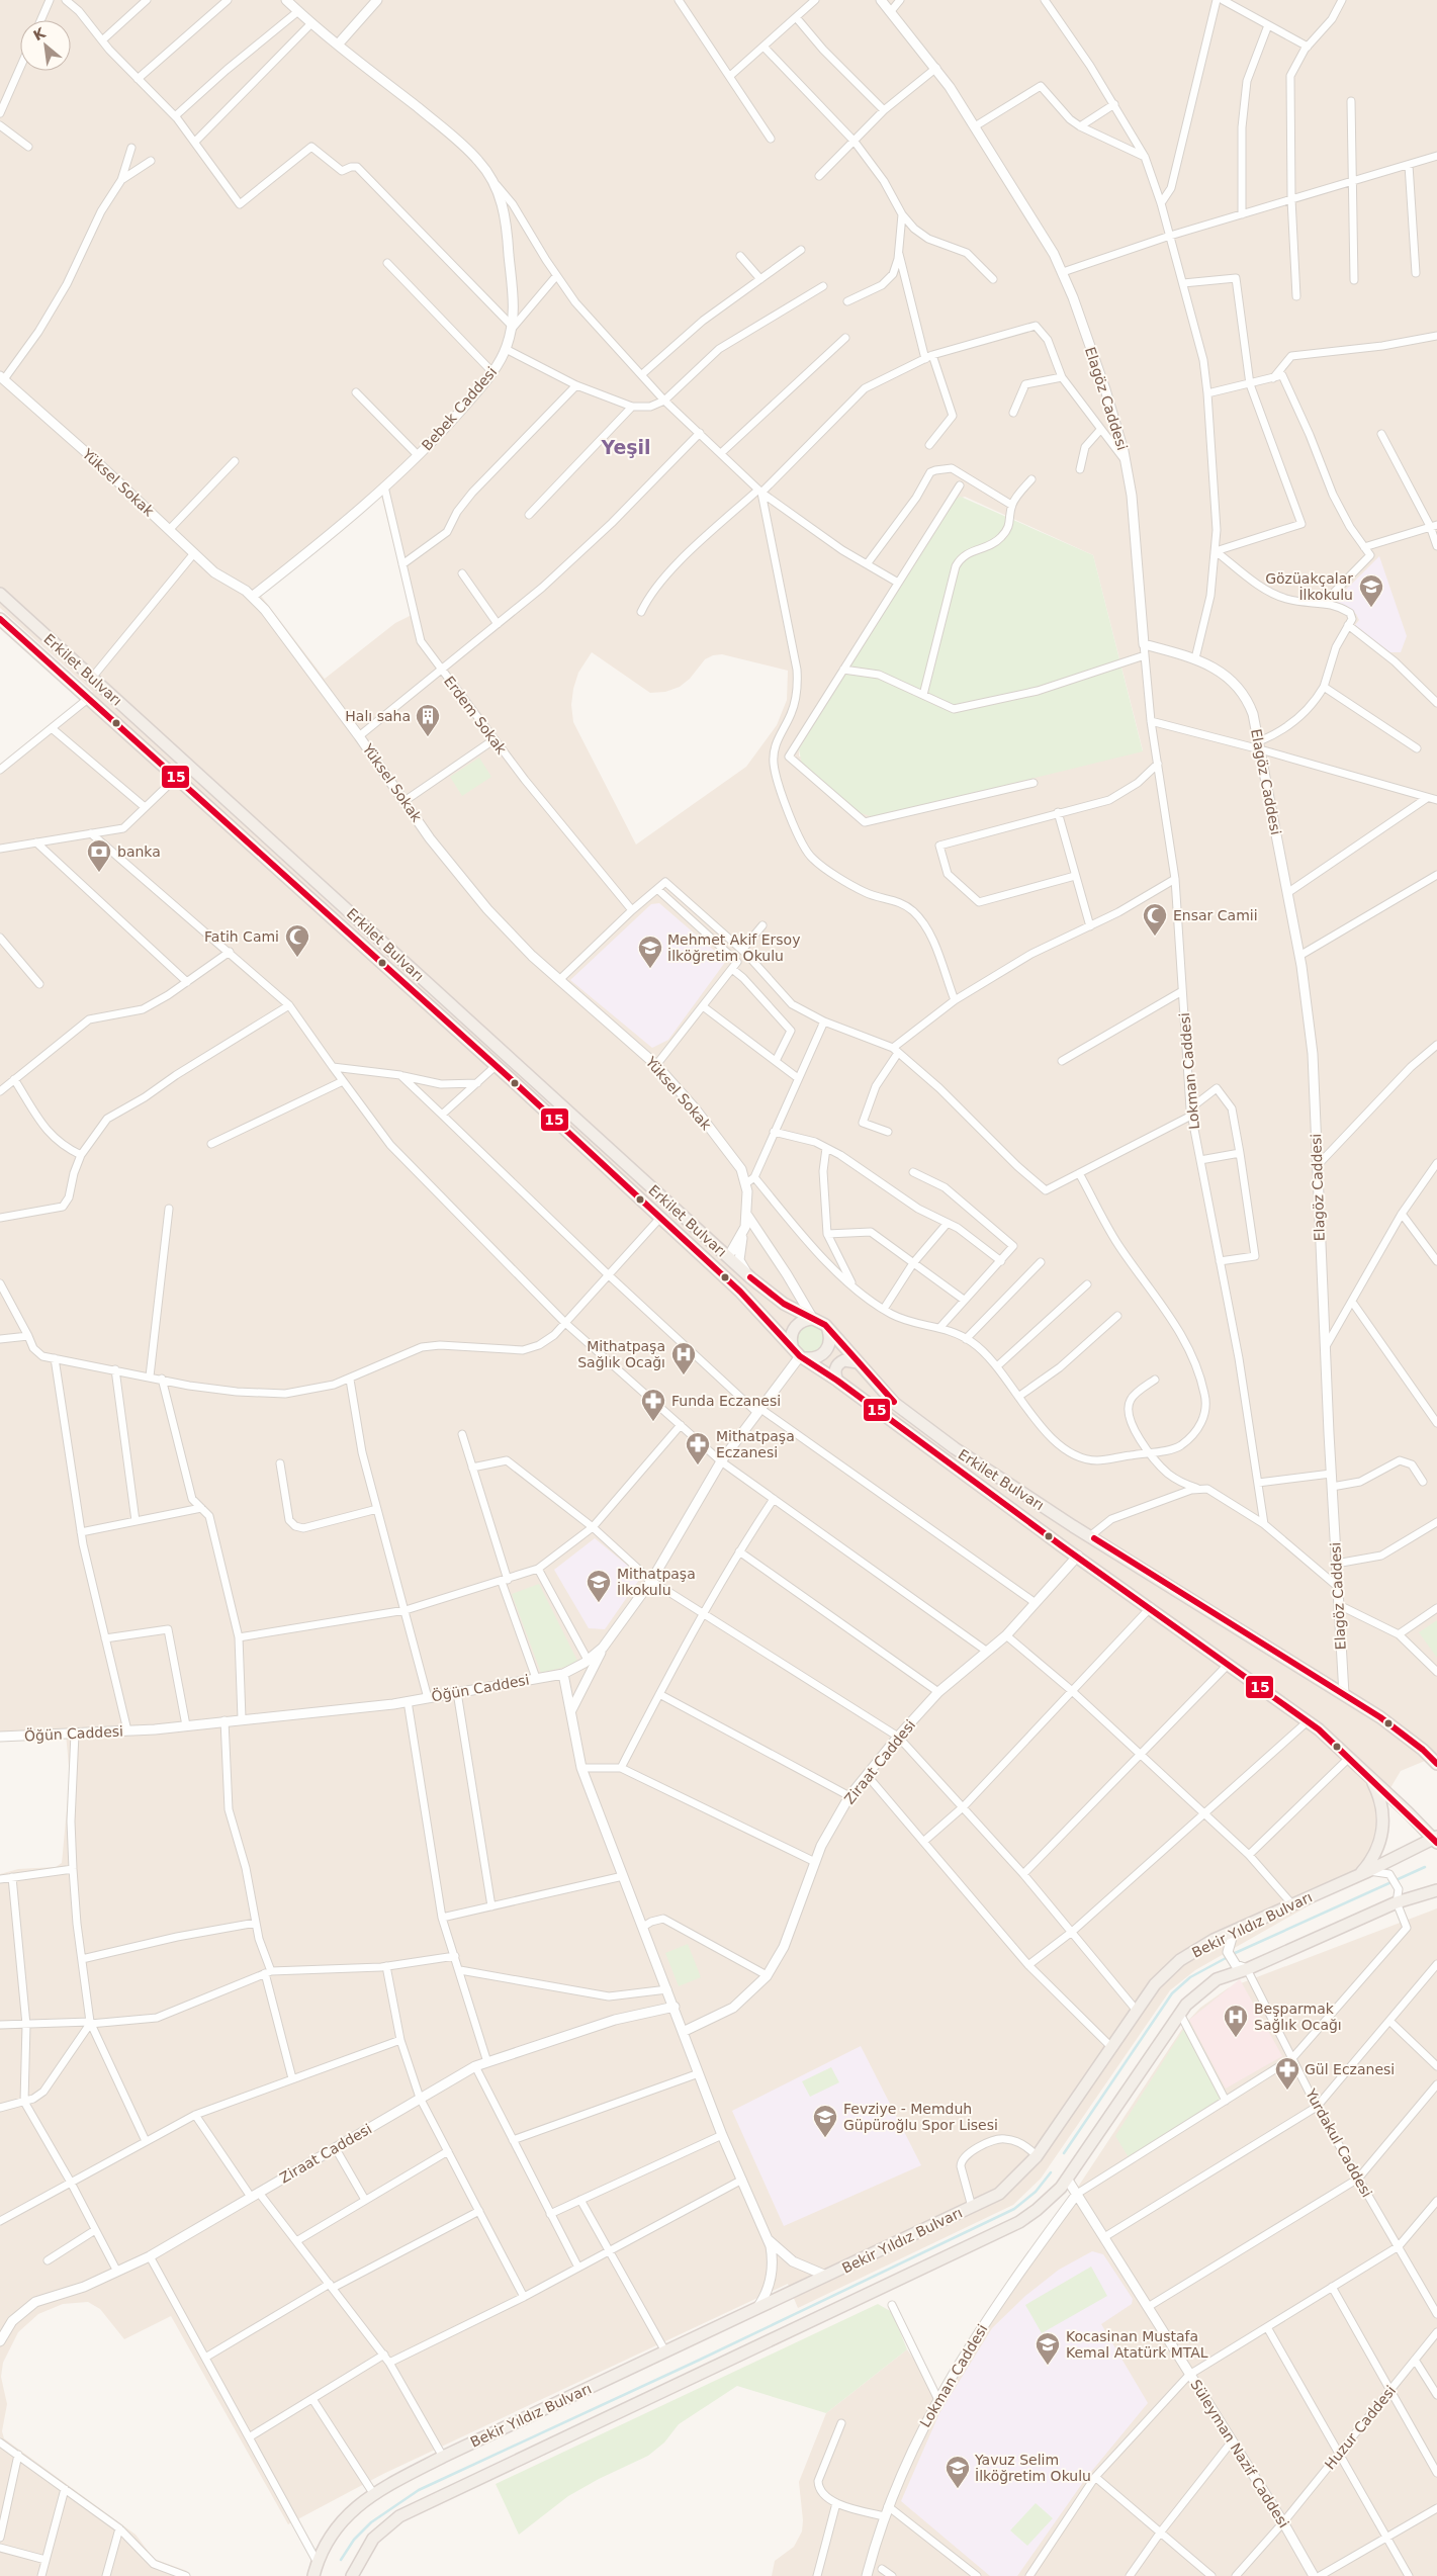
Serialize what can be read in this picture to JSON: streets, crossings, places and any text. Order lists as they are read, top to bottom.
{
  "streets": {
    "main road": ["Erkilet Bulvarı", "Bekir Yıldız Bulvarı"],
    "street": [
      "Elagöz Caddesi",
      "Bebek Caddesi",
      "Yüksel Sokak",
      "Erdem Sokak",
      "Lokman Caddesi",
      "Öğün Caddesi",
      "Ziraat Caddesi",
      "Yurdakul Caddesi",
      "Huzur Caddesi",
      "Süleyman Nazif Caddesi"
    ]
  },
  "crossings": [
    ["Elagöz Caddesi", "Erkilet Bulvarı"],
    ["Elagöz Caddesi", "Lokman Caddesi"],
    ["Bebek Caddesi", "Yüksel Sokak"],
    ["Bebek Caddesi", "Erdem Sokak"],
    ["Yüksel Sokak", "Erkilet Bulvarı"],
    ["Erkilet Bulvarı", "Öğün Caddesi"],
    ["Erkilet Bulvarı", "Ziraat Caddesi"],
    ["Erkilet Bulvarı", "Bekir Yıldız Bulvarı"],
    ["Lokman Caddesi", "Süleyman Nazif Caddesi"],
    ["Huzur Caddesi", "Süleyman Nazif Caddesi"]
  ],
  "districts": ["Yeşil"],
  "places": {
    "school or university": [
      "Gözüakçalar İlkokulu",
      "Mehmet Akif Ersoy İlköğretim Okulu",
      "Mithatpaşa İlkokulu",
      "Fevziye - Memduh Güpüroğlu Spor Lisesi",
      "Kocasinan Mustafa Kemal Atatürk MTAL",
      "Yavuz Selim İlköğretim Okulu"
    ],
    "building": ["Halı saha"],
    "bank": ["banka"],
    "mosque": ["Ensar Camii", "Fatih Cami"],
    "hospital": ["Mithatpaşa Sağlık Ocağı", "Beşparmak Sağlık Ocağı"],
    "pharmacy": ["Funda Eczanesi", "Mithatpaşa Eczanesi", "Gül Eczanesi"]
  },
  "lines": ["transit line 15"],
  "north": "top left"
}
